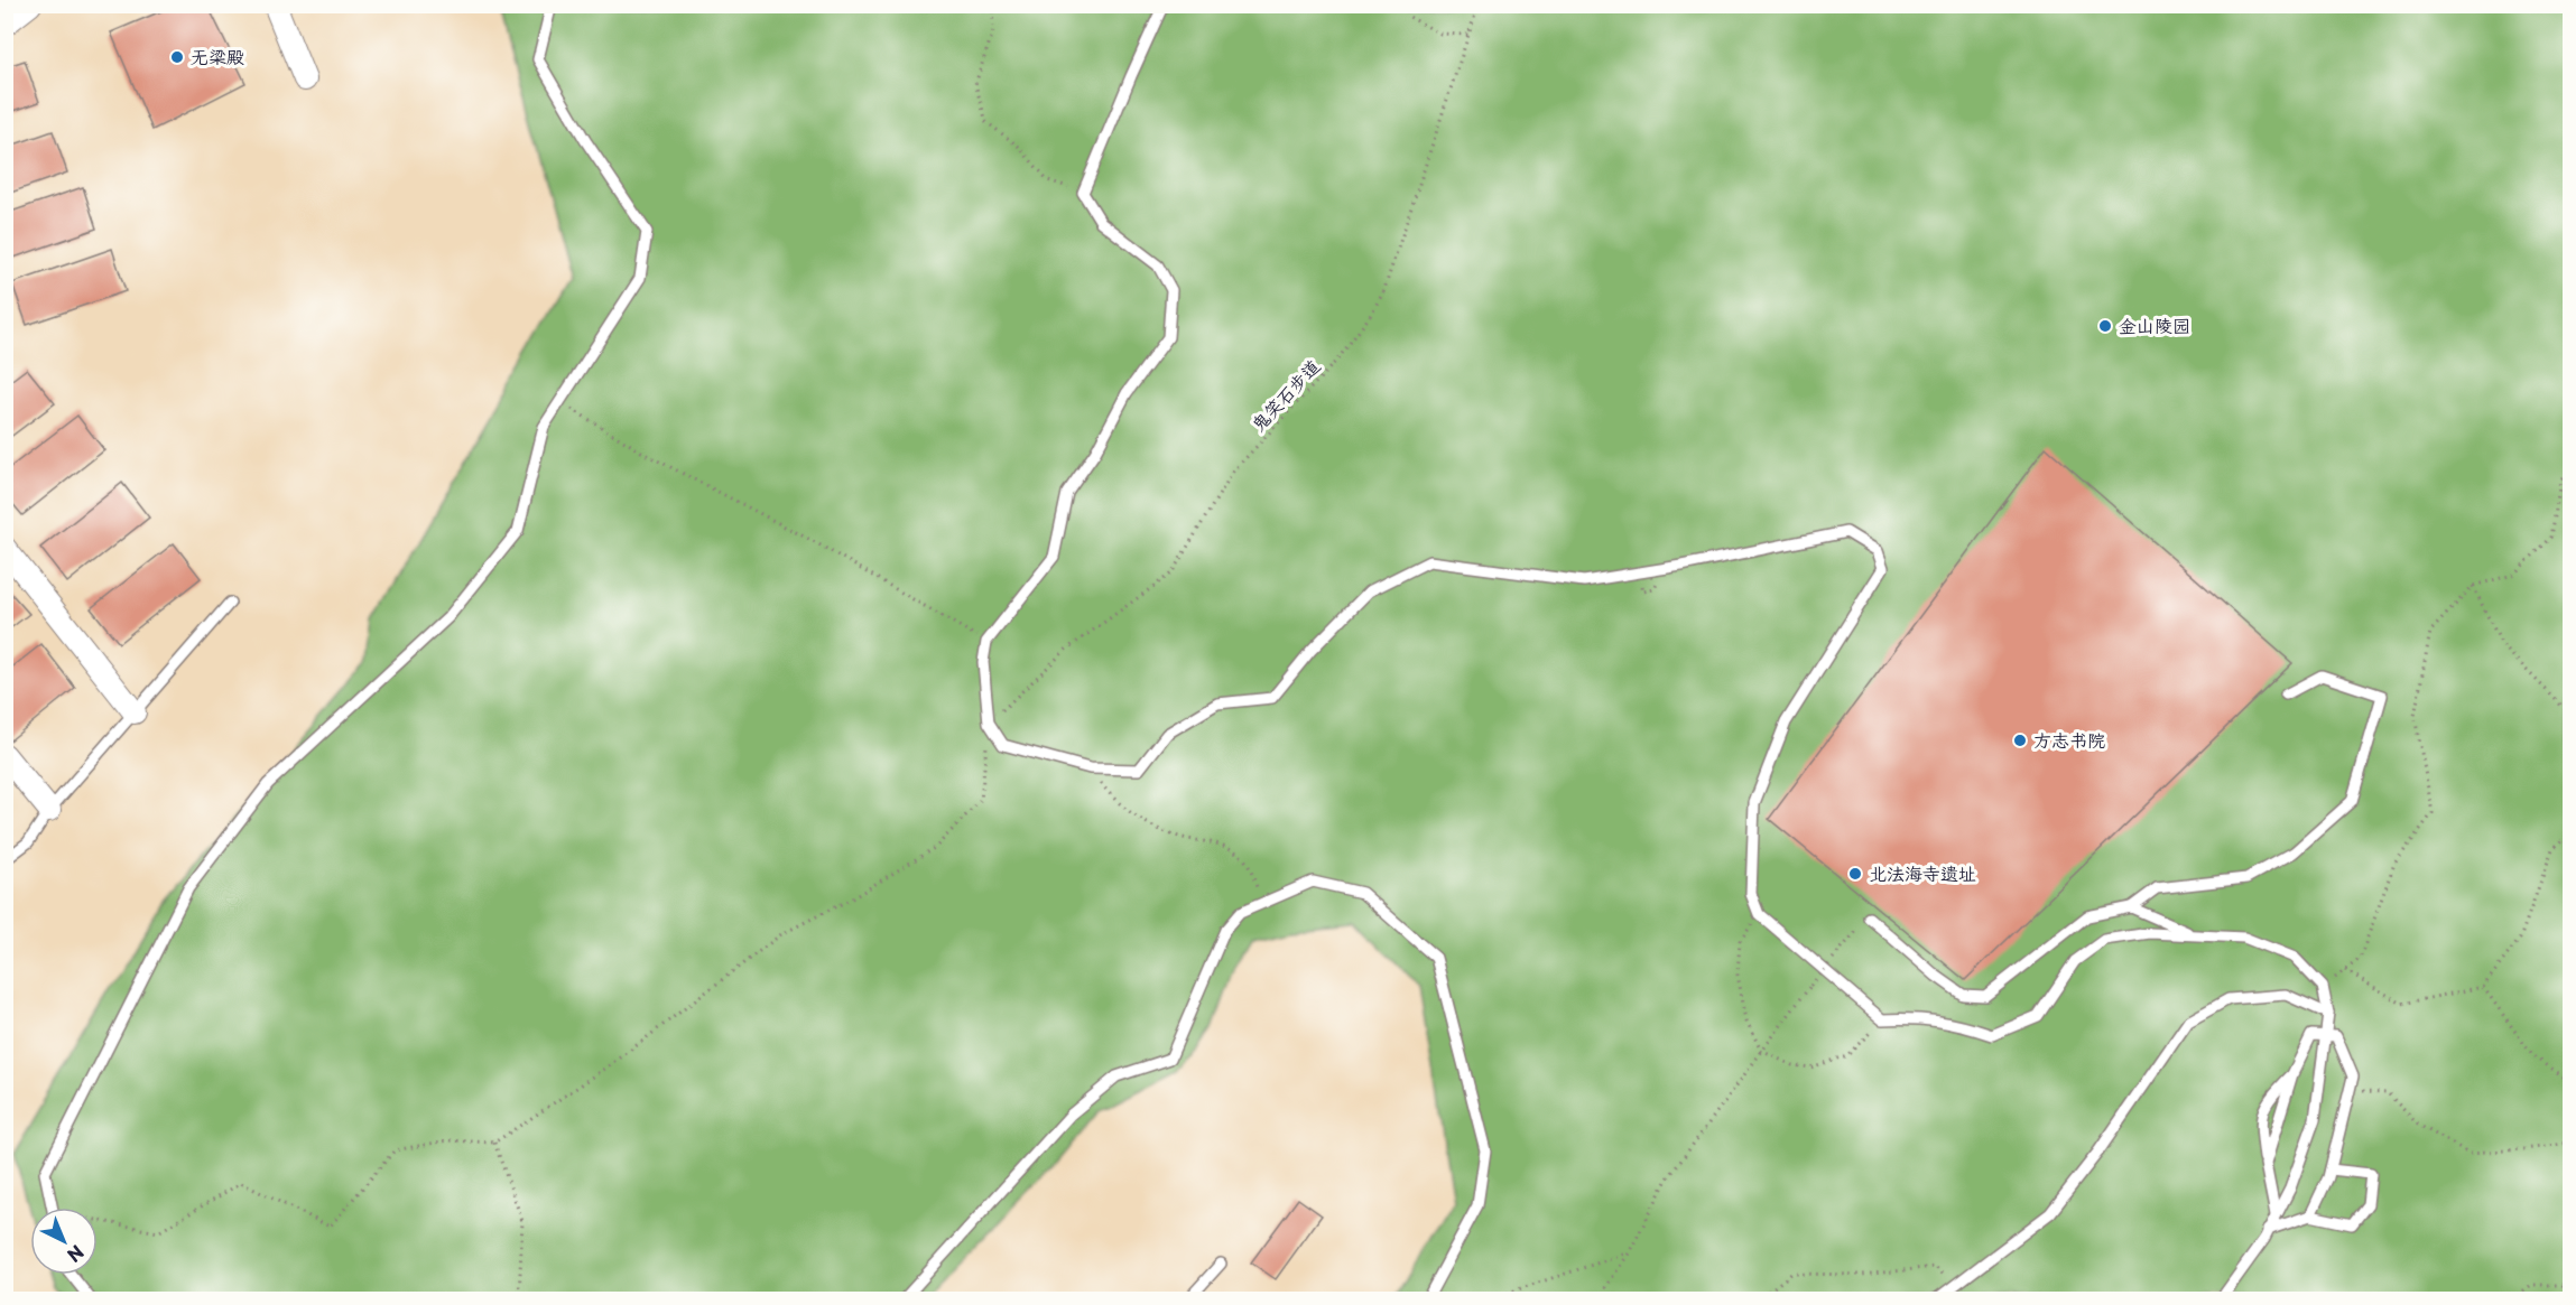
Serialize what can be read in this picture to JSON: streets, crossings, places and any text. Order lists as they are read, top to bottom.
{
  "streets": {
    "path": ["鬼笑石步道"]
  },
  "places": [
    "无梁殿",
    "金山陵园",
    "方志书院",
    "北法海寺遗址"
  ],
  "north": "bottom right"
}
